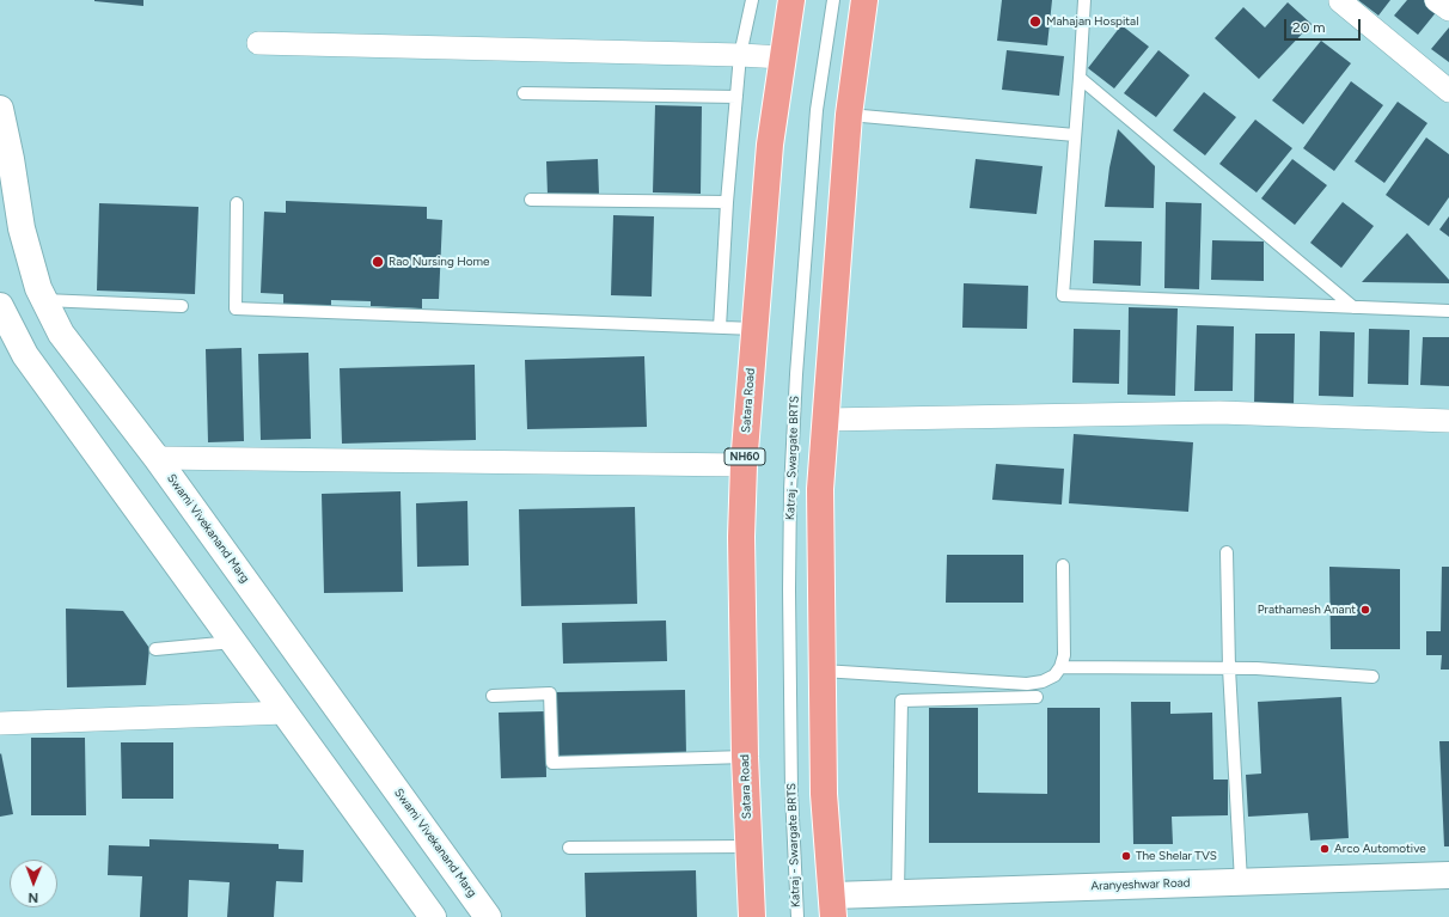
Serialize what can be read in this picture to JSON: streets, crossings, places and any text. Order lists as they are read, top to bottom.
{
  "streets": {
    "highway": ["Satara Road", "NH60"],
    "main road": ["Swami Vivekanand Marg", "Aranyeshwar Road"],
    "lane": ["Katraj - Swargate BRTS"]
  },
  "places": [
    "Mahajan Hospital",
    "Rao Nursing Home",
    "Prathamesh Anant",
    "Arco Automotive",
    "The Shelar TVS"
  ],
  "scale_bar": "20 m",
  "north": "bottom"
}
